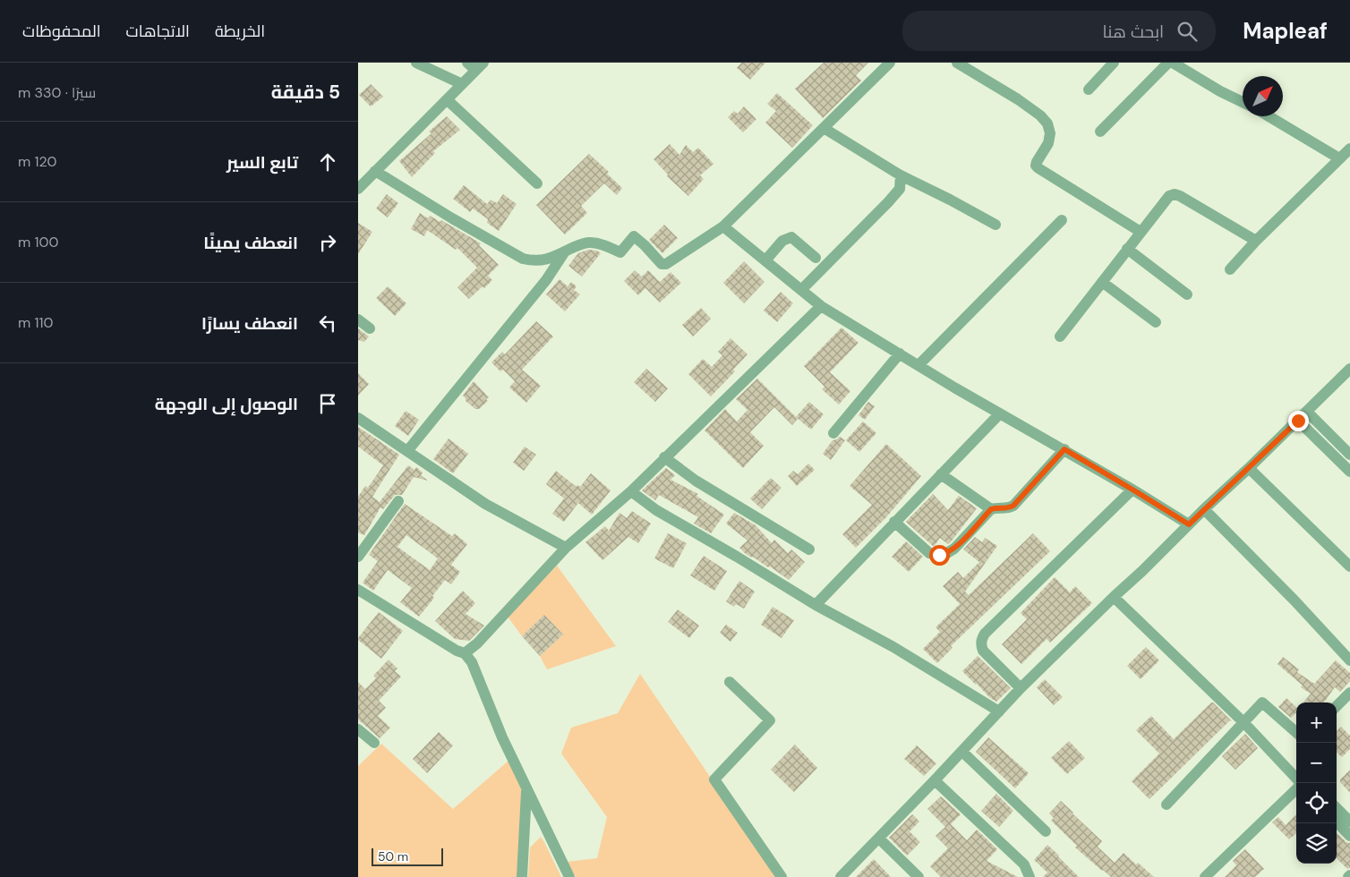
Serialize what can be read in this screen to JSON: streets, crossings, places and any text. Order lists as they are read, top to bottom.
{
  "scale_bar": "50 m",
  "north": "top right",
  "page": {
    "header": "Mapleaf",
    "search": "ابحث هنا",
    "nav": ["الخريطة", "الاتجاهات", "المحفوظات"],
    "heading": ["5 دقيقة", "سيرًا · 330 m"],
    "list": [
      ["تابع السير", "120 m"],
      ["انعطف يمينًا", "100 m"],
      ["انعطف يسارًا", "110 m"],
      "الوصول إلى الوجهة"
    ],
    "map_buttons": ["+", "−"],
    "scale": "50 m"
  }
}
